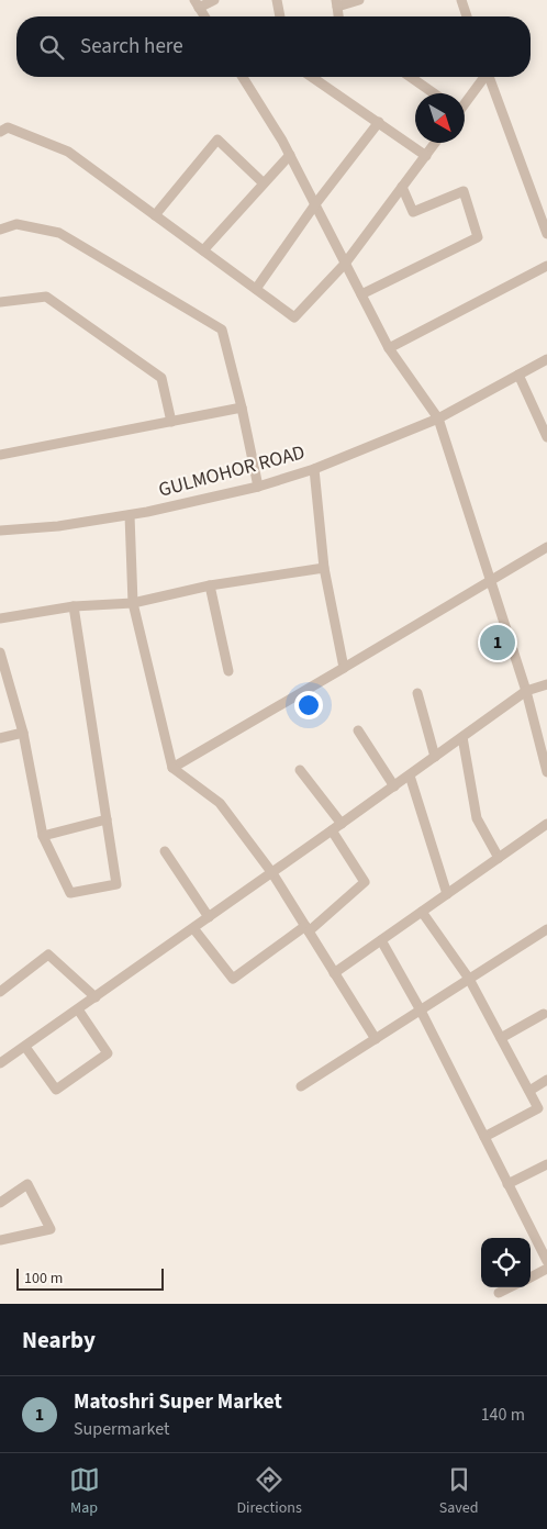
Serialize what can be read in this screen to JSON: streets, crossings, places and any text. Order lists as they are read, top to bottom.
{
  "streets": {
    "street": ["GULMOHOR ROAD"]
  },
  "scale_bar": "100 m",
  "north": "bottom right",
  "page": {
    "search": "Search here",
    "pins": "1",
    "scale": "100 m",
    "heading": "Nearby",
    "list": [
      {
        "mark": "1",
        "name": "Matoshri Super Market",
        "note": "Supermarket",
        "value": "140 m"
      }
    ],
    "nav": ["Map", "Directions", "Saved"]
  }
}
